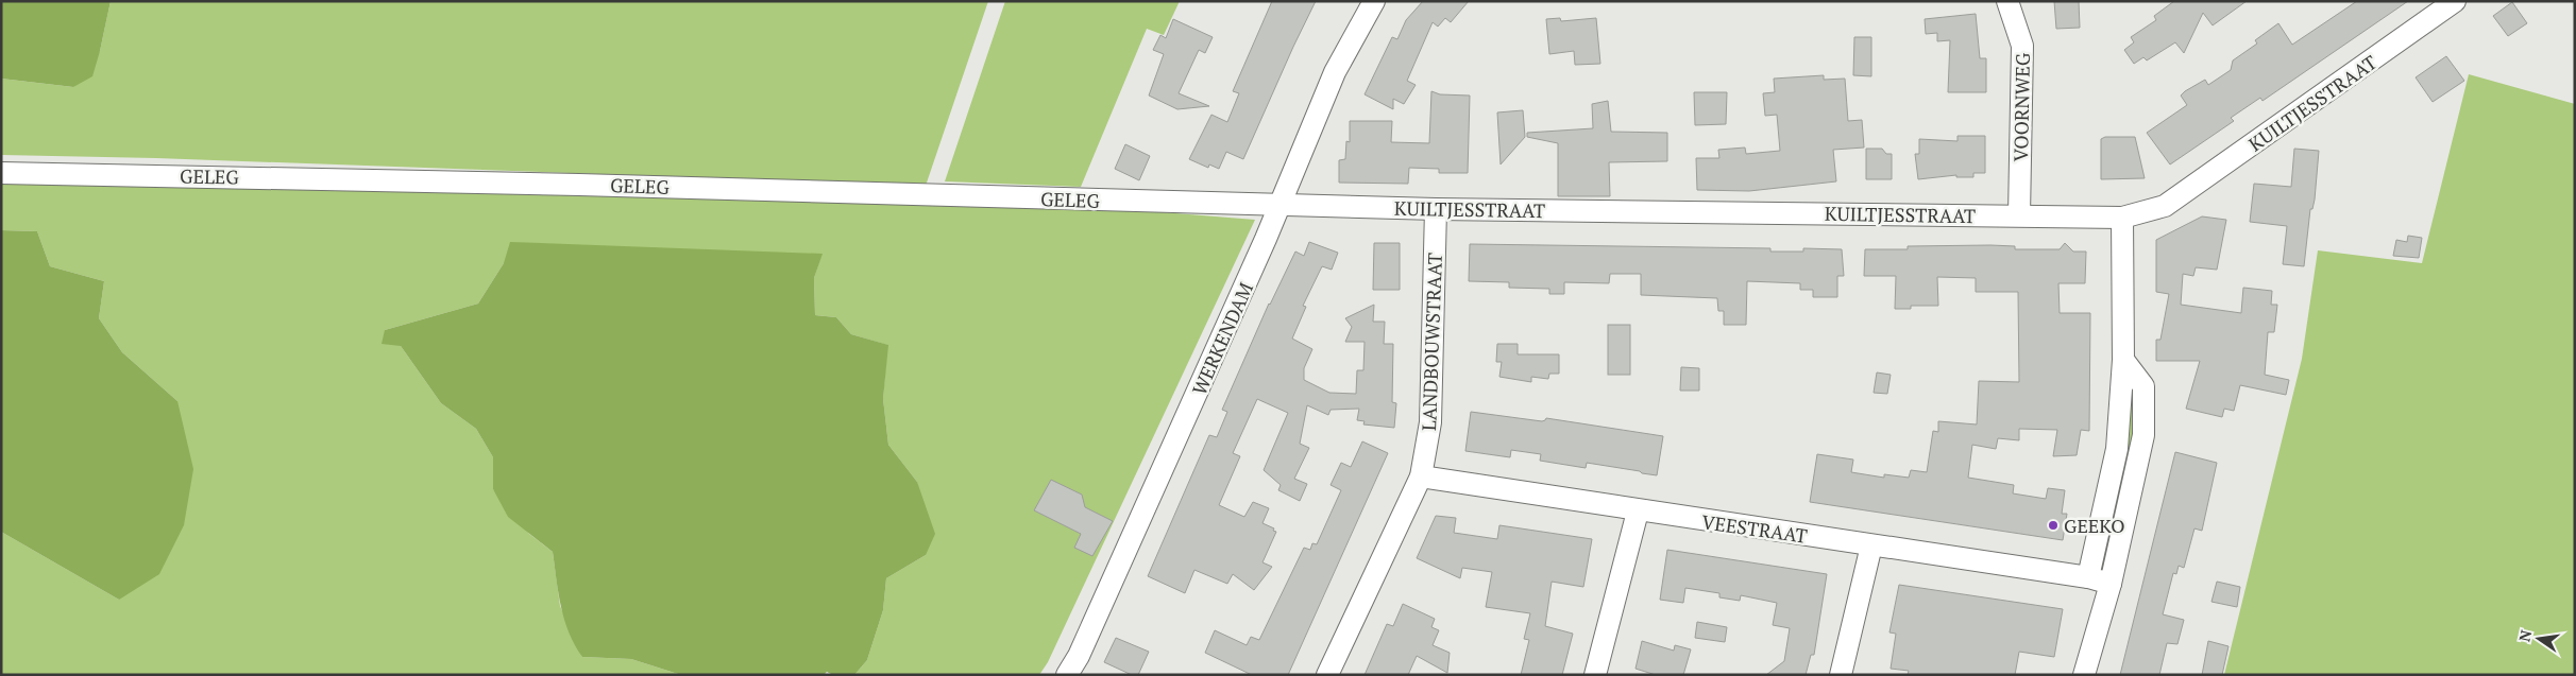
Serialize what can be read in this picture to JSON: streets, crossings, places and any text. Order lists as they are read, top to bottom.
{
  "streets": {
    "street": [
      "KUILTJESSTRAAT",
      "VOORNWEG",
      "GELEG",
      "WERKENDAM",
      "LANDBOUWSTRAAT",
      "VEESTRAAT"
    ]
  },
  "crossings": [
    ["KUILTJESSTRAAT", "VOORNWEG"],
    ["KUILTJESSTRAAT", "GELEG"],
    ["KUILTJESSTRAAT", "WERKENDAM"],
    ["KUILTJESSTRAAT", "LANDBOUWSTRAAT"],
    ["GELEG", "WERKENDAM"],
    ["LANDBOUWSTRAAT", "VEESTRAAT"]
  ],
  "places": ["GEEKO"],
  "north": "left"
}
